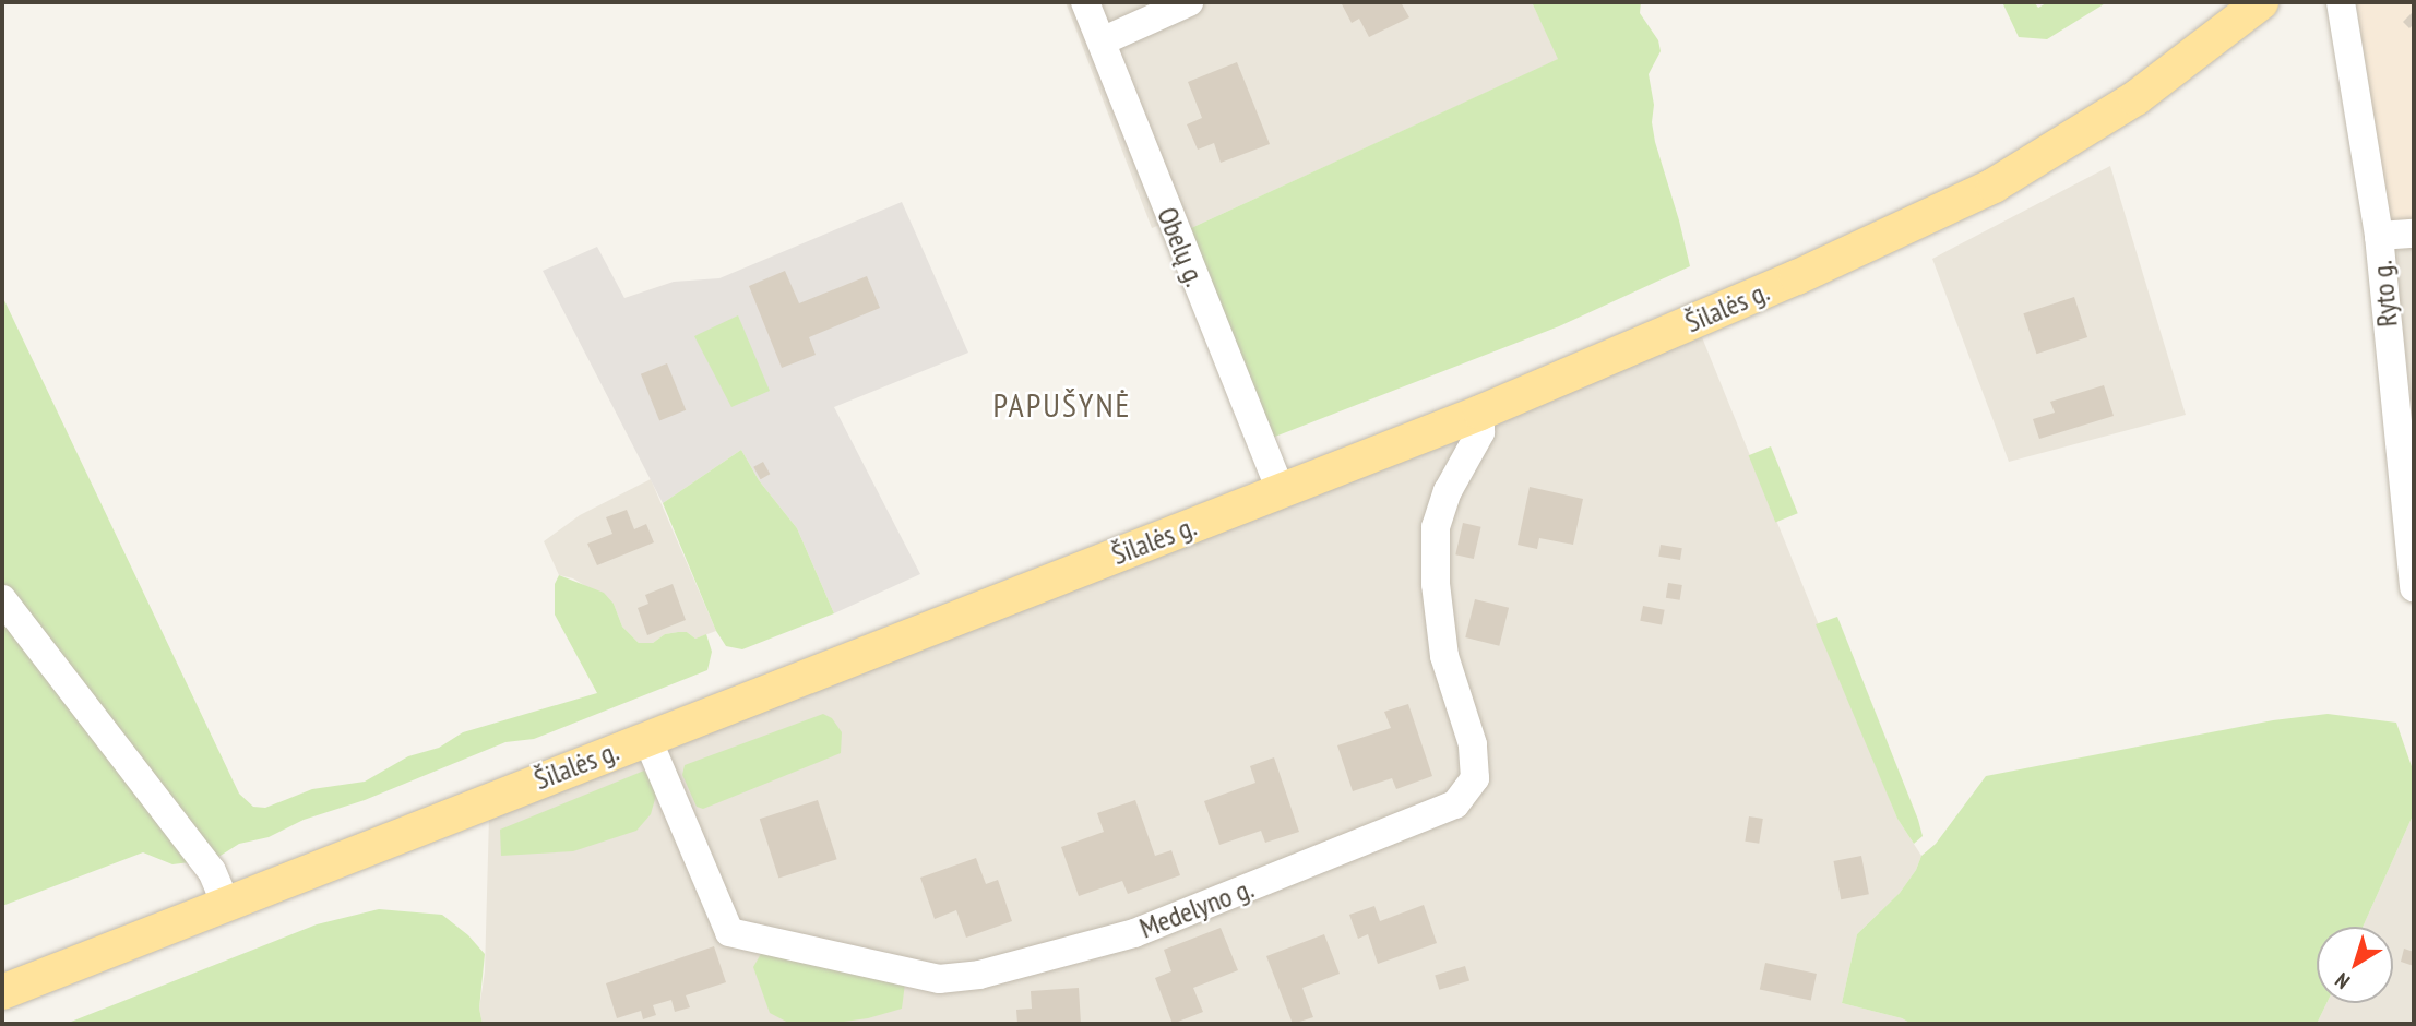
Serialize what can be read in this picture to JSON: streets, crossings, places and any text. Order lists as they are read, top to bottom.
{
  "streets": {
    "main road": ["Šilalės g."],
    "street": ["Obelų g.", "Ryto g.", "Medelyno g."]
  },
  "crossings": [
    ["Obelų g.", "Šilalės g."],
    ["Šilalės g.", "Medelyno g."]
  ],
  "districts": ["PAPUŠYNĖ"],
  "north": "bottom left"
}
